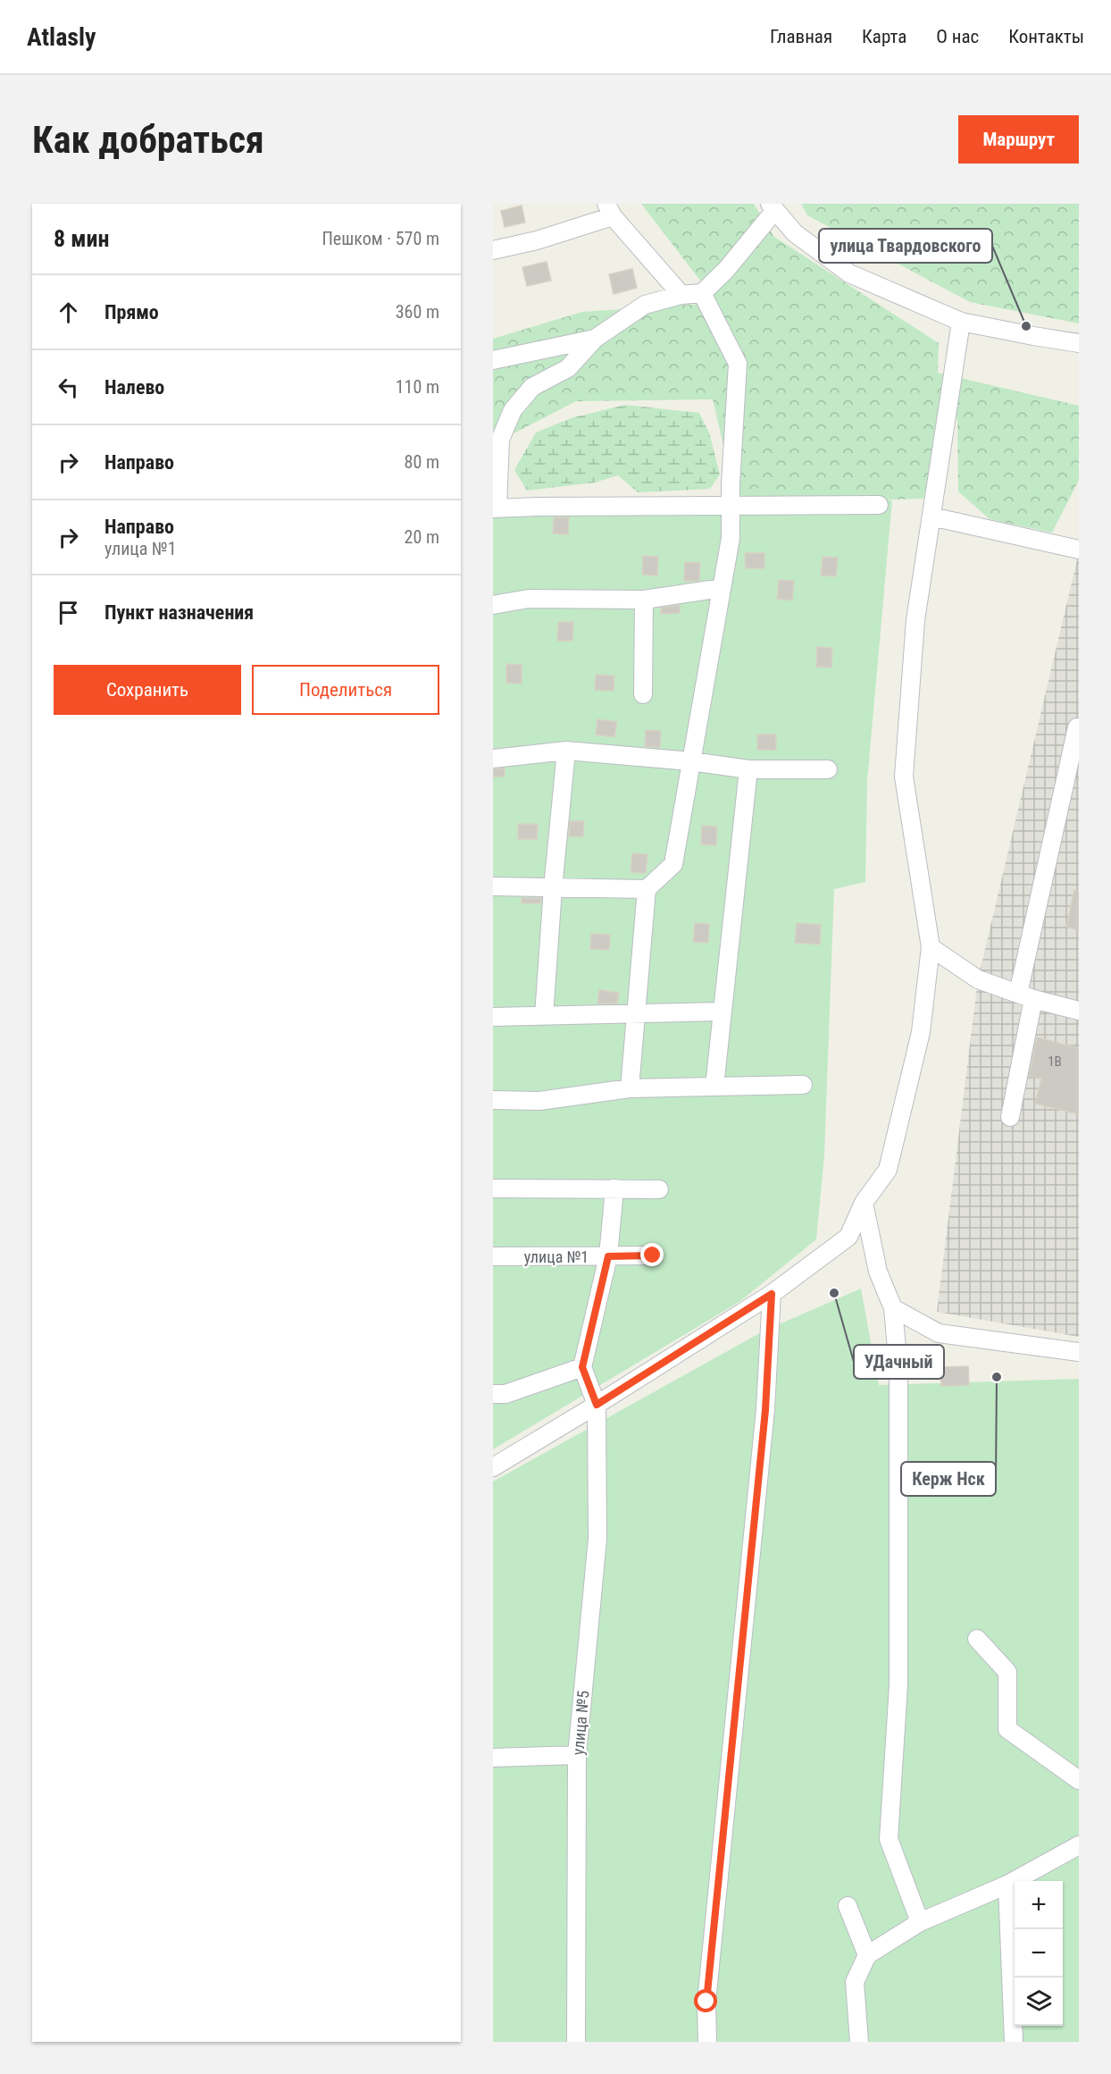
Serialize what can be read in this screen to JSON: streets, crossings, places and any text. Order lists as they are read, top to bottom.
{
  "streets": {
    "street": ["улица №1", "улица №5"]
  },
  "places": ["улица Твардовского", "УДачный", "Керж Нск"],
  "house_numbers": ["1В"],
  "page": {
    "header": "Atlasly",
    "nav": [
      "Главная",
      "Карта",
      "О нас",
      "Контакты"
    ],
    "buttons": [
      "Маршрут",
      ["Сохранить", "Поделиться"]
    ],
    "title": "Как добраться",
    "heading": ["8 мин", "Пешком · 570 m"],
    "list": [
      ["Прямо", "360 m"],
      ["Налево", "110 m"],
      ["Направо", "80 m"],
      ["Направо", "улица №1", "20 m"],
      "Пункт назначения"
    ],
    "map_buttons": ["+", "−"]
  }
}
